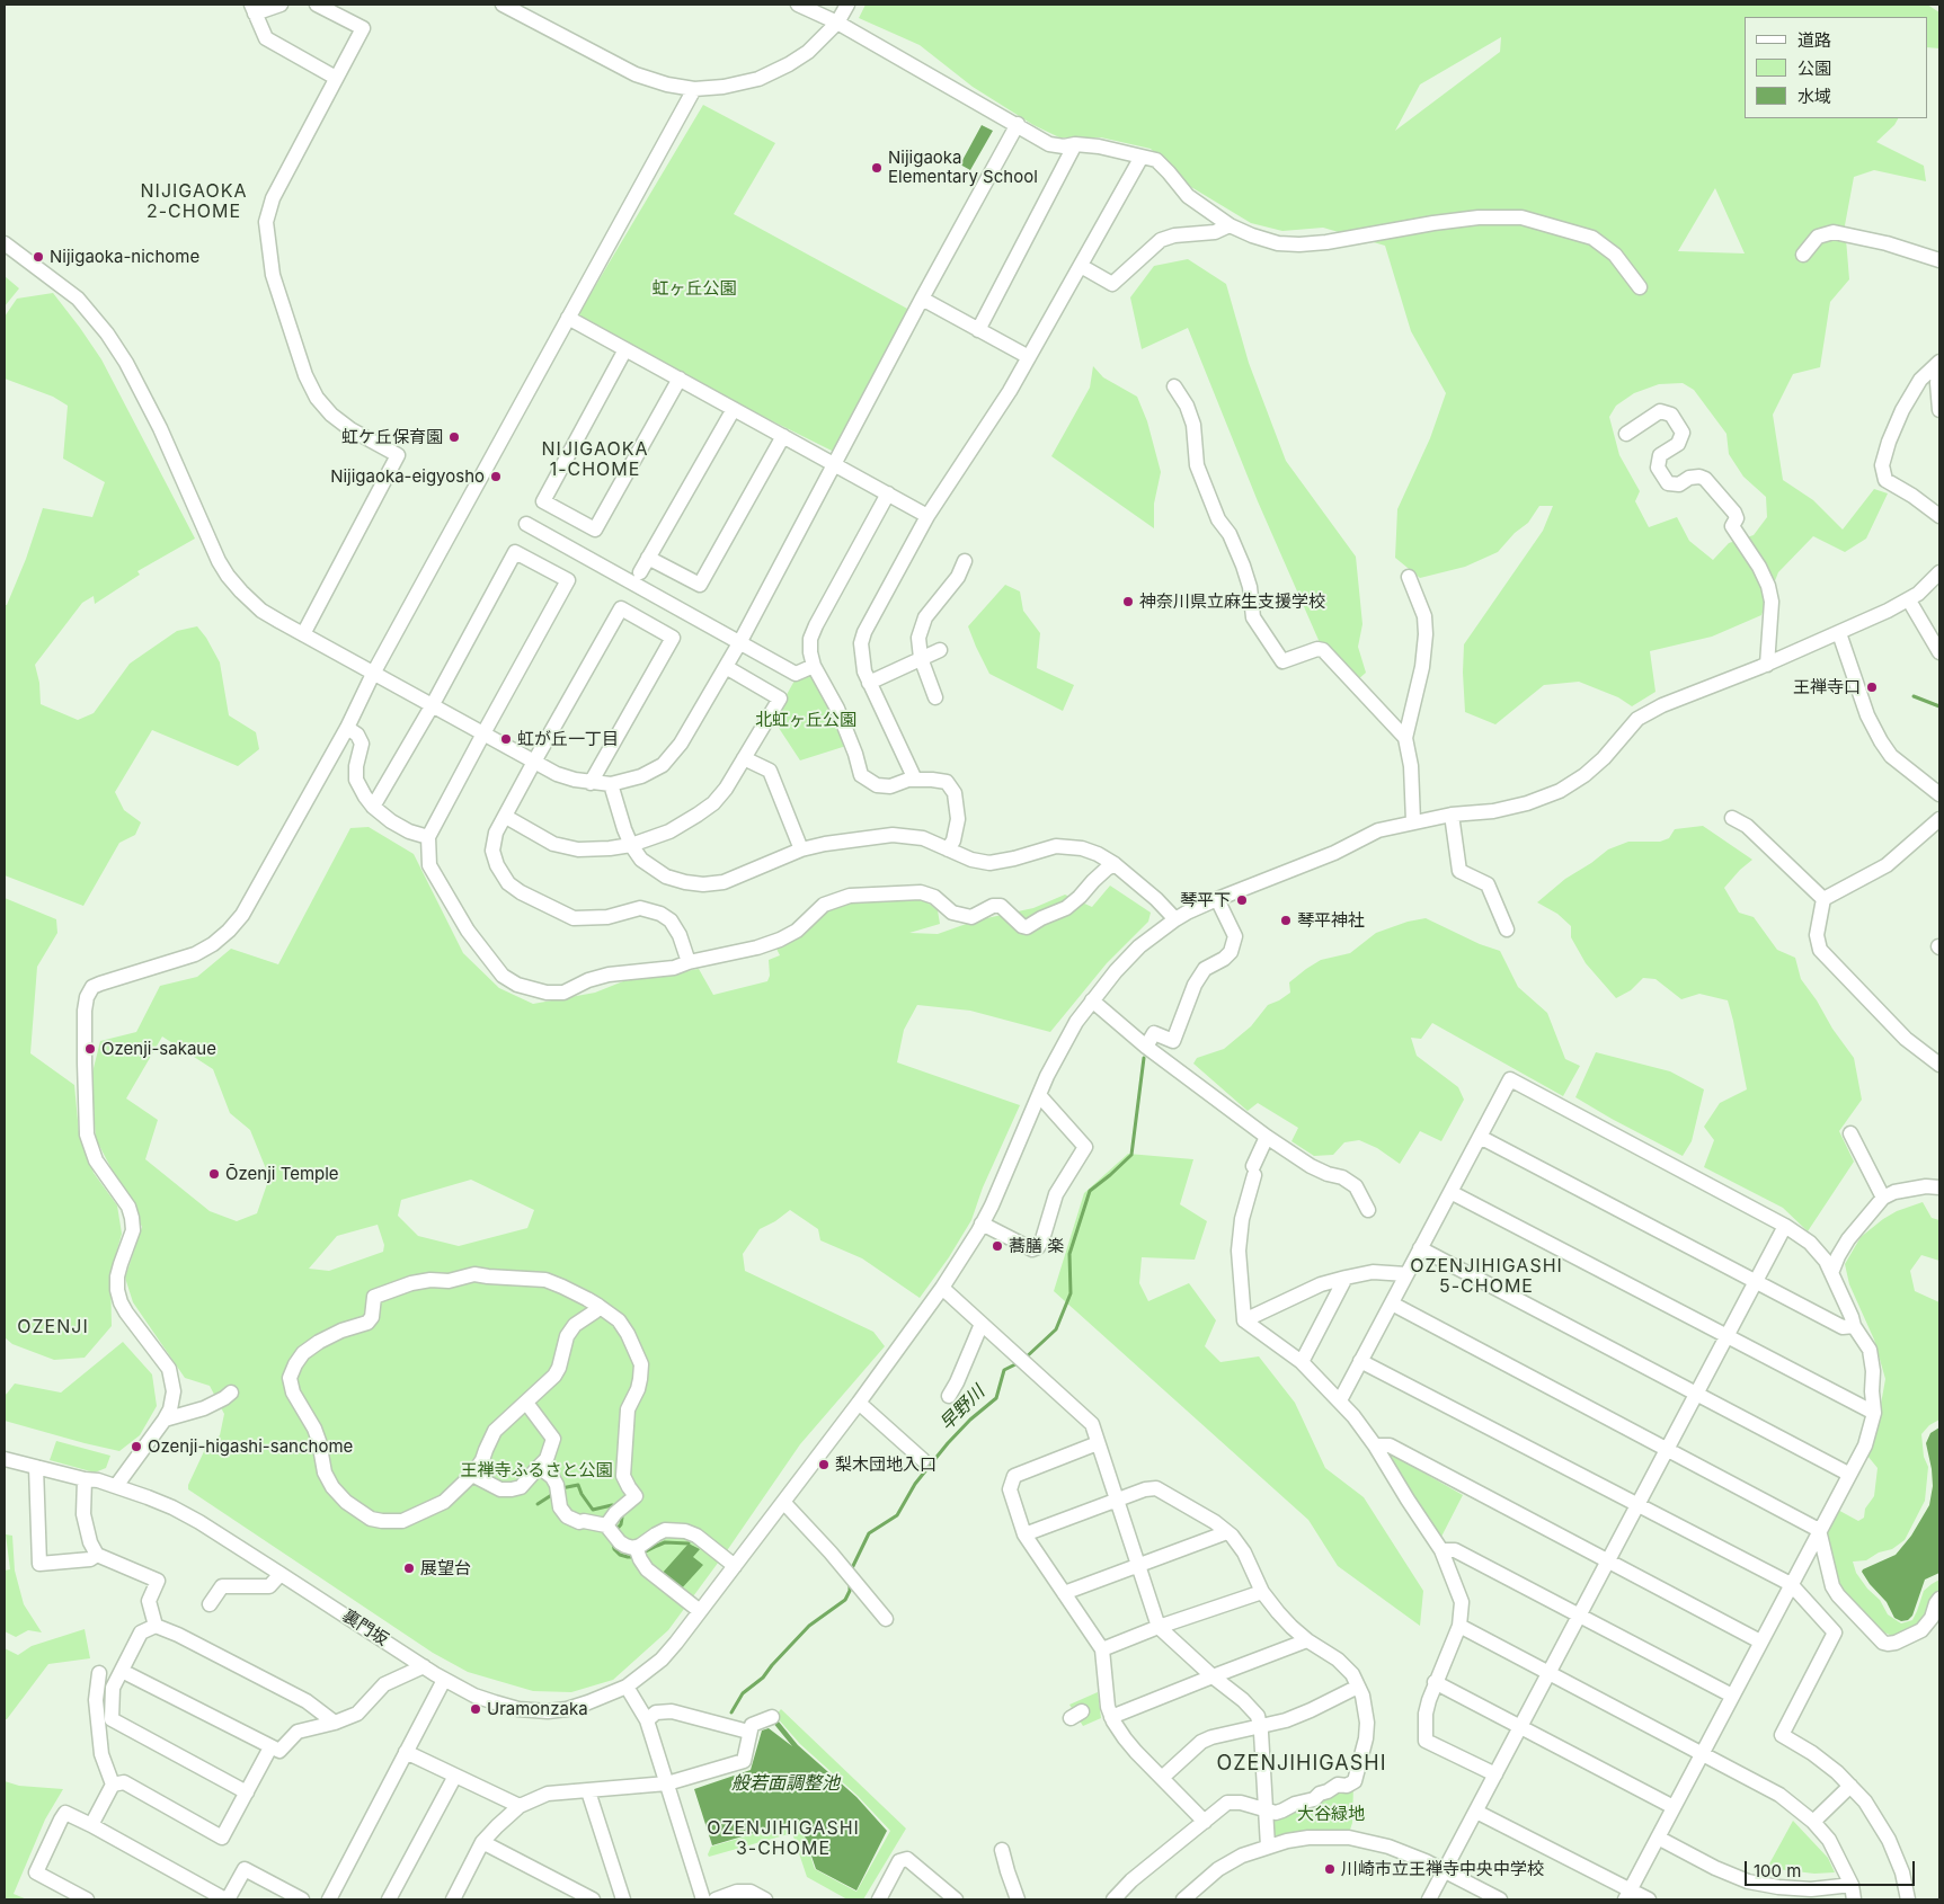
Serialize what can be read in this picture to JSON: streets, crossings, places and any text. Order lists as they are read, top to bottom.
{
  "streets": {
    "street": ["裏門坂"]
  },
  "districts": [
    "NIJIGAOKA 2-CHOME",
    "NIJIGAOKA 1-CHOME",
    "OZENJIHIGASHI 5-CHOME",
    "OZENJI",
    "OZENJIHIGASHI",
    "OZENJIHIGASHI 3-CHOME"
  ],
  "water": ["早野川", "般若面調整池"],
  "parks": [
    "虹ヶ丘公園",
    "北虹ヶ丘公園",
    "王禅寺ふるさと公園",
    "大谷緑地"
  ],
  "places": [
    "Nijigaoka Elementary School",
    "Nijigaoka-nichome",
    "虹ケ丘保育園",
    "Nijigaoka-eigyosho",
    "神奈川県立麻生支援学校",
    "王禅寺口",
    "虹が丘一丁目",
    "琴平下",
    "琴平神社",
    "Ozenji-sakaue",
    "Ōzenji Temple",
    "蕎膳 楽",
    "Ozenji-higashi-sanchome",
    "梨木団地入口",
    "展望台",
    "Uramonzaka",
    "川崎市立王禅寺中央中学校"
  ],
  "legend": ["道路", "公園", "水域"],
  "scale_bar": "100 m"
}
